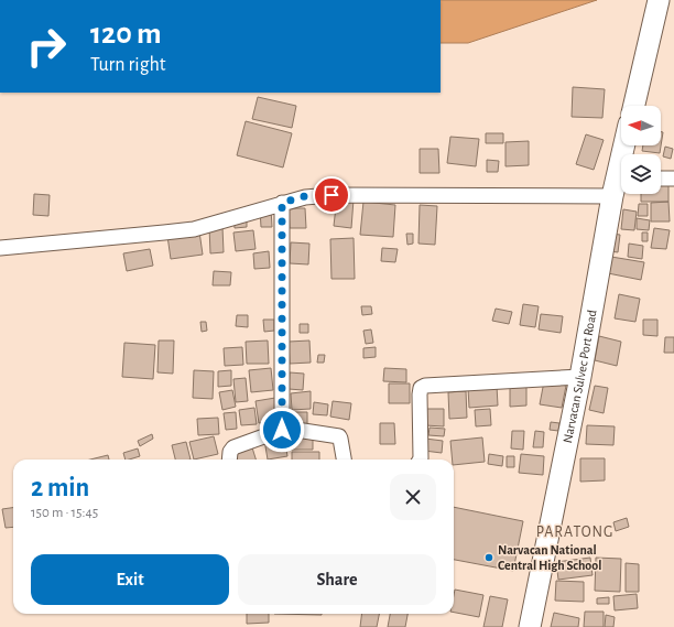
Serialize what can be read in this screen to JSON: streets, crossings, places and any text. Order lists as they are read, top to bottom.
{
  "streets": {
    "street": ["Narvacan Sulvec Port Road"]
  },
  "districts": ["PARATONG"],
  "places": ["Narvacan National Central High School"],
  "north": "left",
  "page": {
    "turn": ["120 m", "Turn right"],
    "heading": ["2 min", "150 m · 15:45"],
    "buttons": ["Exit", "Share"]
  }
}
